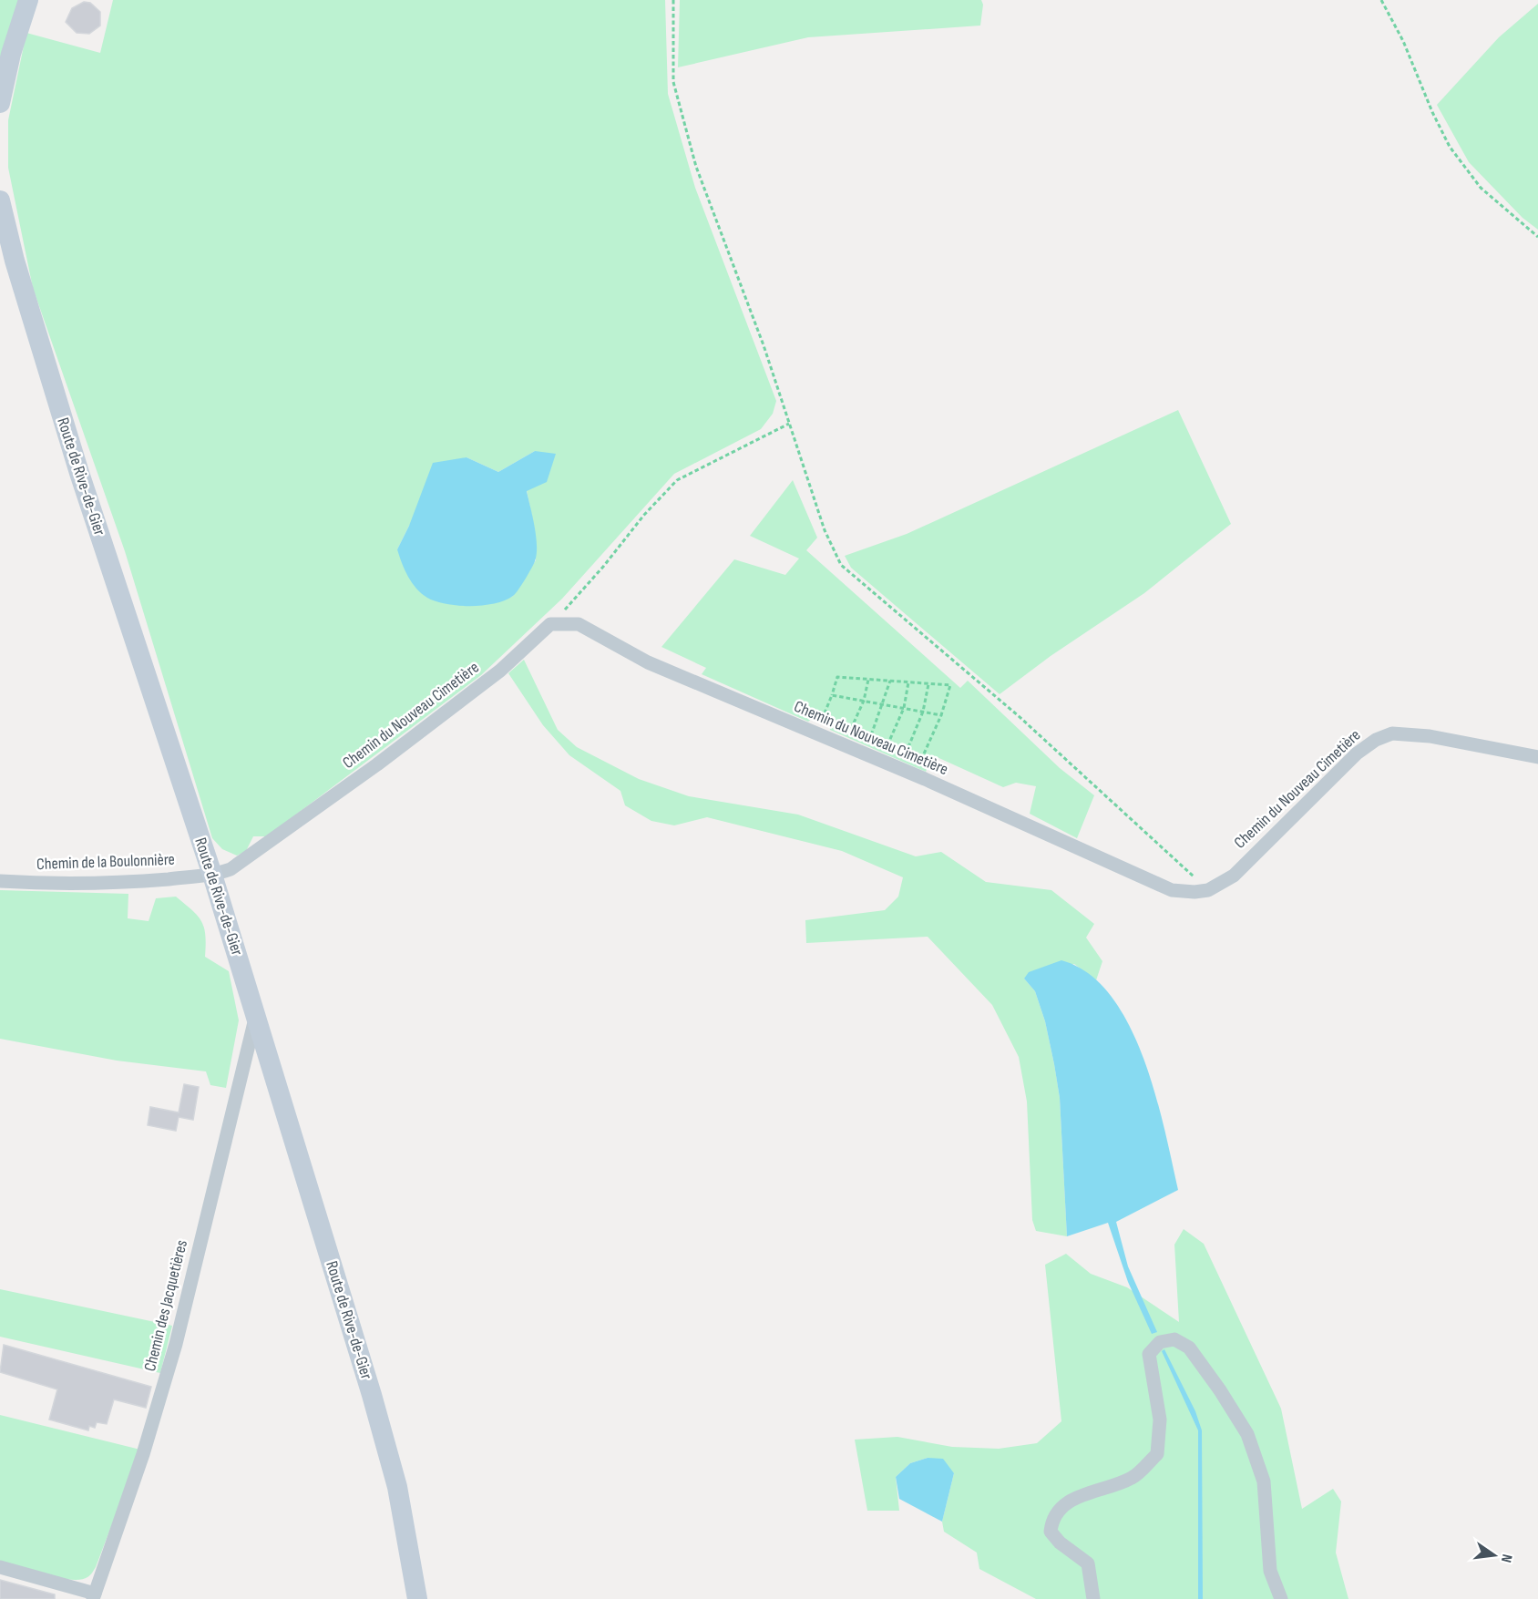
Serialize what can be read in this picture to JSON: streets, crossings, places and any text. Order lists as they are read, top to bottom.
{
  "streets": {
    "main road": ["Route de Rive-de-Gier"],
    "street": ["Chemin du Nouveau Cimetière", "Chemin de la Boulonnière", "Chemin des Jacquetières"]
  },
  "crossings": [
    ["Route de Rive-de-Gier", "Chemin du Nouveau Cimetière"],
    ["Route de Rive-de-Gier", "Chemin de la Boulonnière"],
    ["Route de Rive-de-Gier", "Chemin des Jacquetières"],
    ["Chemin du Nouveau Cimetière", "Chemin de la Boulonnière"]
  ],
  "north": "right"
}
